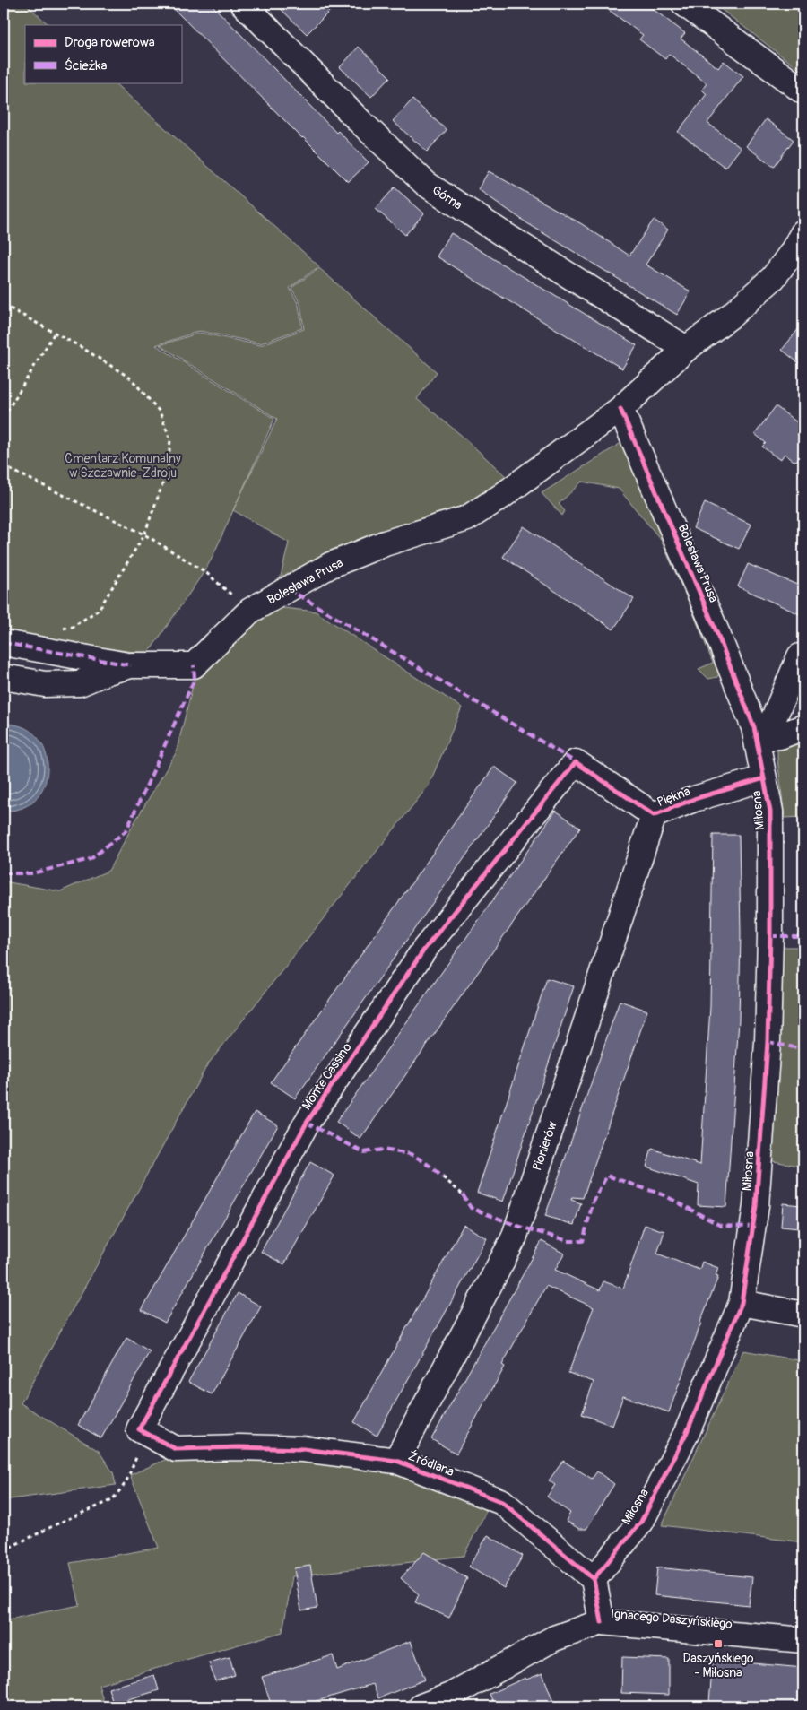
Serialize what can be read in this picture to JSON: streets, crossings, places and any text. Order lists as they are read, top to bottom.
{
  "streets": {
    "street": [
      "Górna",
      "Bolesława Prusa",
      "Piękna",
      "Miłosna",
      "Monte Cassino",
      "Pionierów",
      "Źródlana",
      "Ignacego Daszyńskiego"
    ]
  },
  "crossings": [
    ["Górna", "Bolesława Prusa"],
    ["Bolesława Prusa", "Miłosna"],
    ["Piękna", "Miłosna"],
    ["Piękna", "Monte Cassino"],
    ["Piękna", "Pionierów"],
    ["Miłosna", "Źródlana"],
    ["Monte Cassino", "Źródlana"],
    ["Pionierów", "Źródlana"]
  ],
  "parks": ["Cmentarz Komunalny w Szczawnie-Zdroju"],
  "places": {
    "transit": ["Daszyńskiego - Miłosna"]
  },
  "legend": ["Droga rowerowa", "Ścieżka"]
}
